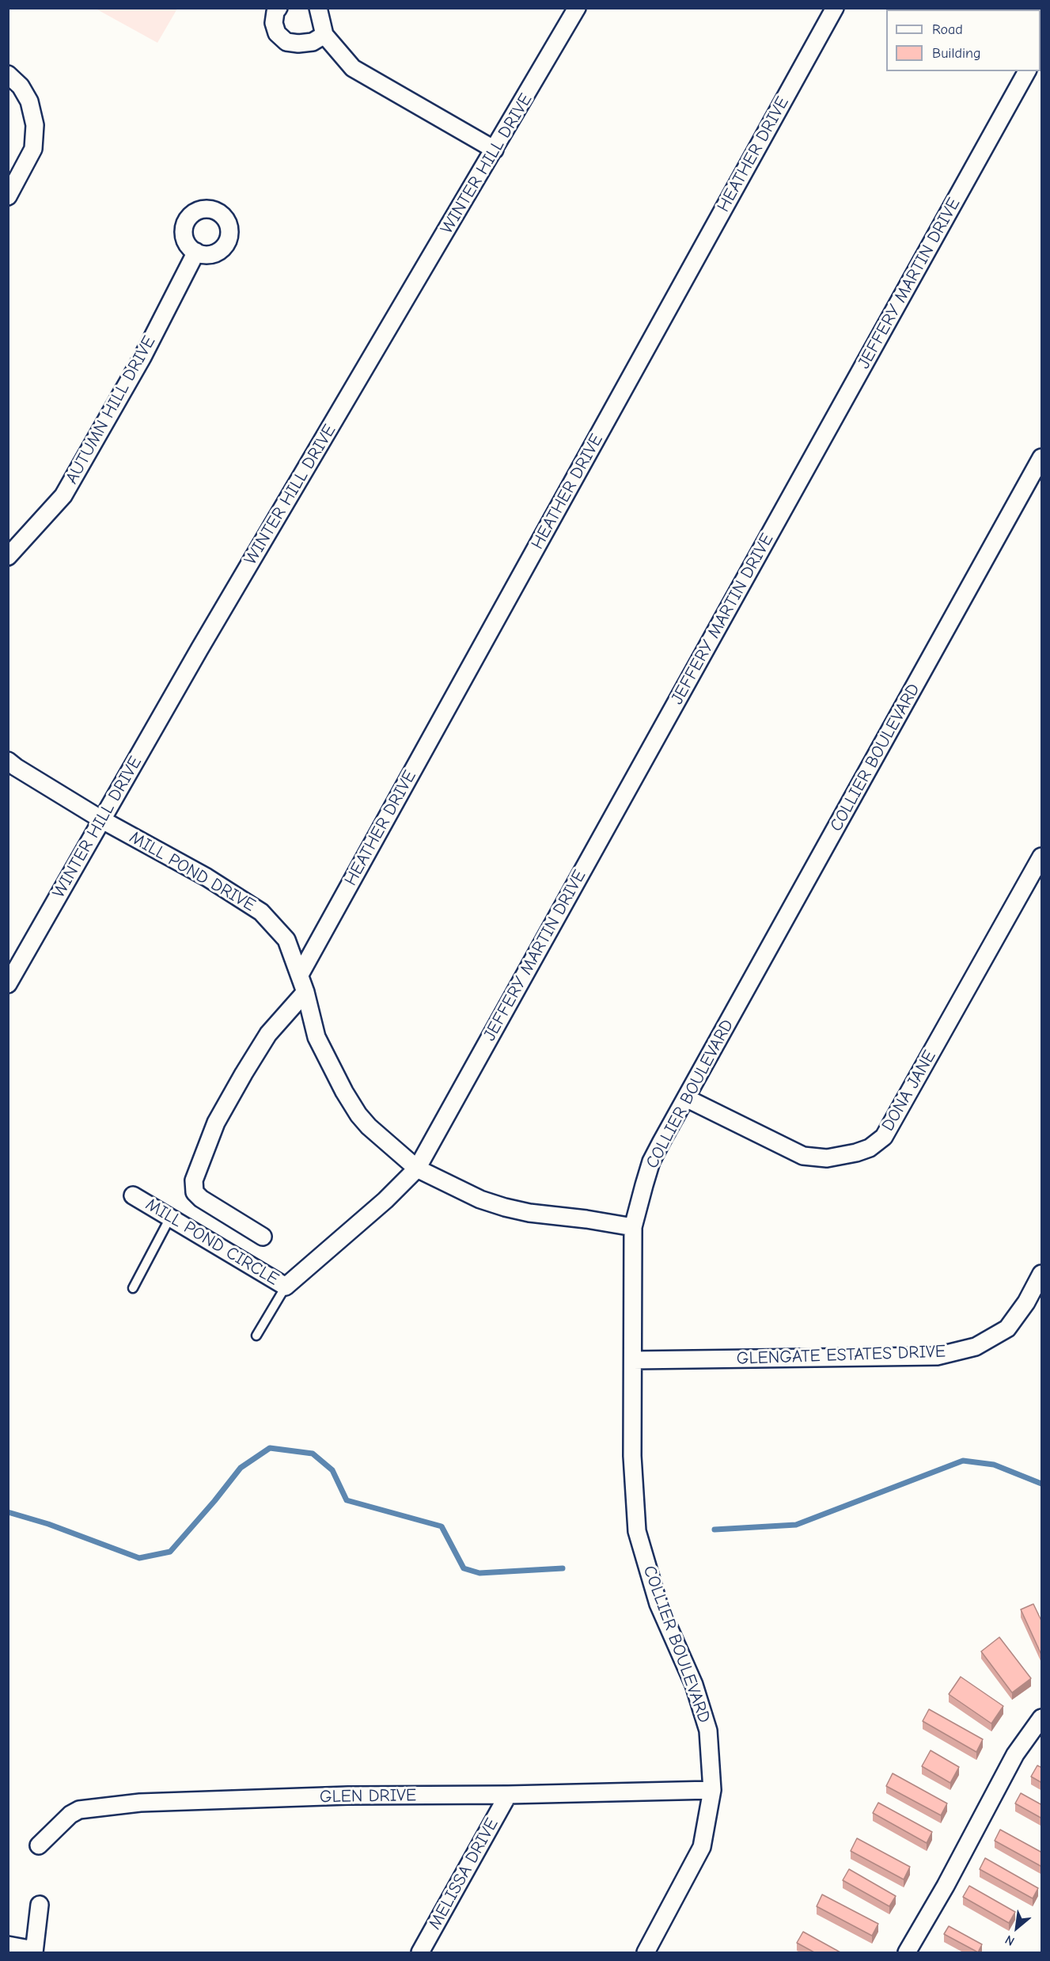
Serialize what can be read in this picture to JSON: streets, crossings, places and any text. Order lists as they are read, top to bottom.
{
  "streets": {
    "street": [
      "HEATHER DRIVE",
      "WINTER HILL DRIVE",
      "JEFFERY MARTIN DRIVE",
      "AUTUMN HILL DRIVE",
      "COLLIER BOULEVARD",
      "MILL POND DRIVE",
      "DONA JANE",
      "MILL POND CIRCLE",
      "GLENGATE ESTATES DRIVE",
      "GLEN DRIVE",
      "MELISSA DRIVE"
    ]
  },
  "crossings": [
    ["HEATHER DRIVE", "MILL POND DRIVE"],
    ["WINTER HILL DRIVE", "MILL POND DRIVE"],
    ["JEFFERY MARTIN DRIVE", "MILL POND DRIVE"],
    ["JEFFERY MARTIN DRIVE", "MILL POND CIRCLE"],
    ["COLLIER BOULEVARD", "MILL POND DRIVE"],
    ["COLLIER BOULEVARD", "DONA JANE"],
    ["COLLIER BOULEVARD", "GLENGATE ESTATES DRIVE"],
    ["COLLIER BOULEVARD", "GLEN DRIVE"],
    ["MILL POND DRIVE", "MILL POND CIRCLE"],
    ["GLEN DRIVE", "MELISSA DRIVE"]
  ],
  "legend": ["Road", "Building"],
  "north": "bottom left"
}
